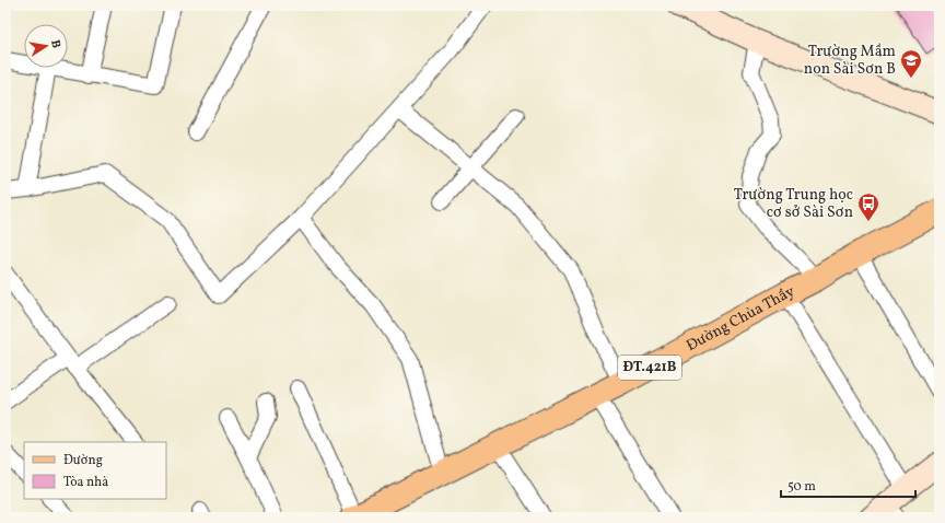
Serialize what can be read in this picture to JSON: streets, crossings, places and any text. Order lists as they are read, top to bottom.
{
  "streets": {
    "main road": ["Đường Chùa Thầy", "ĐT.421B"]
  },
  "places": {
    "school or university": ["Trường Mầm non Sài Sơn B"],
    "bus stop": ["Trường Trung học cơ sở Sài Sơn"]
  },
  "legend": ["Đường", "Tòa nhà"],
  "scale_bar": "50 m",
  "north": "right"
}
